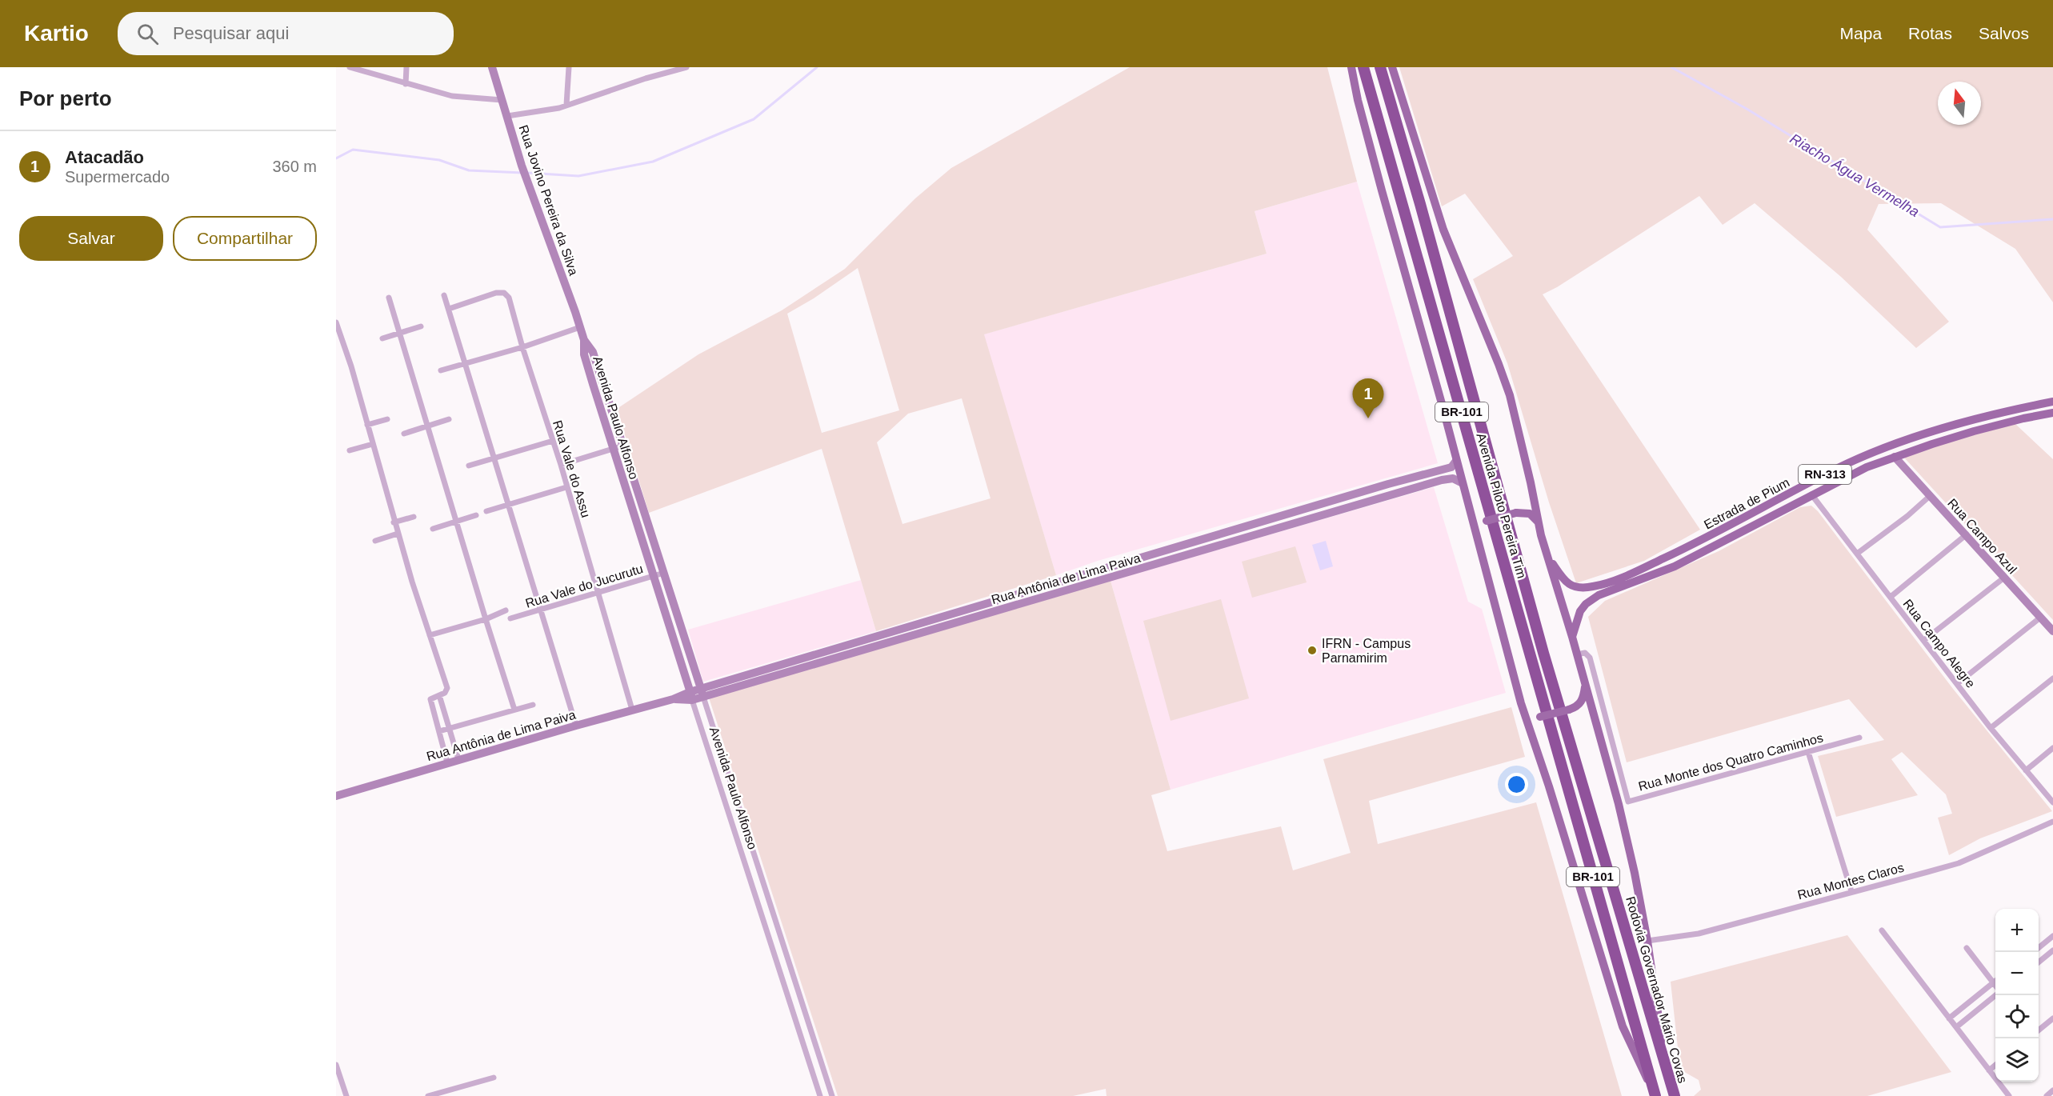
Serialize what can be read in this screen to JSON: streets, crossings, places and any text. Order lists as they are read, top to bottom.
{
  "streets": {
    "highway": ["BR-101", "Avenida Piloto Pereira Tim", "Rodovia Governador Mário Covas"],
    "main road": ["RN-313", "Estrada de Pium"],
    "street": [
      "Rua Jovino Pereira da Silva",
      "Avenida Paulo Alfonso",
      "Rua Vale do Assu",
      "Rua Campo Azul",
      "Rua Antônia de Lima Paiva",
      "Rua Vale do Jucurutu",
      "Rua Campo Alegre",
      "Rua Monte dos Quatro Caminhos",
      "Rua Montes Claros"
    ]
  },
  "crossings": [
    ["Rua Jovino Pereira da Silva", "Avenida Paulo Alfonso"],
    ["Avenida Paulo Alfonso", "Rua Antônia de Lima Paiva"],
    ["Avenida Paulo Alfonso", "Rua Vale do Jucurutu"],
    ["Rua Vale do Assu", "Rua Antônia de Lima Paiva"],
    ["Rua Vale do Assu", "Rua Vale do Jucurutu"],
    ["Estrada de Pium", "Rua Campo Azul"],
    ["Estrada de Pium", "Rua Campo Alegre"],
    ["Avenida Piloto Pereira Tim", "Rodovia Governador Mário Covas"]
  ],
  "water": ["Riacho Água Vermelha"],
  "places": ["IFRN - Campus Parnamirim"],
  "north": "top",
  "page": {
    "header": "Kartio",
    "search": "Pesquisar aqui",
    "nav": ["Mapa", "Rotas", "Salvos"],
    "heading": "Por perto",
    "list": [
      {
        "mark": "1",
        "name": "Atacadão",
        "note": "Supermercado",
        "value": "360 m"
      }
    ],
    "buttons": ["Salvar", "Compartilhar"],
    "pins": "1",
    "map_buttons": ["+", "−"]
  }
}
